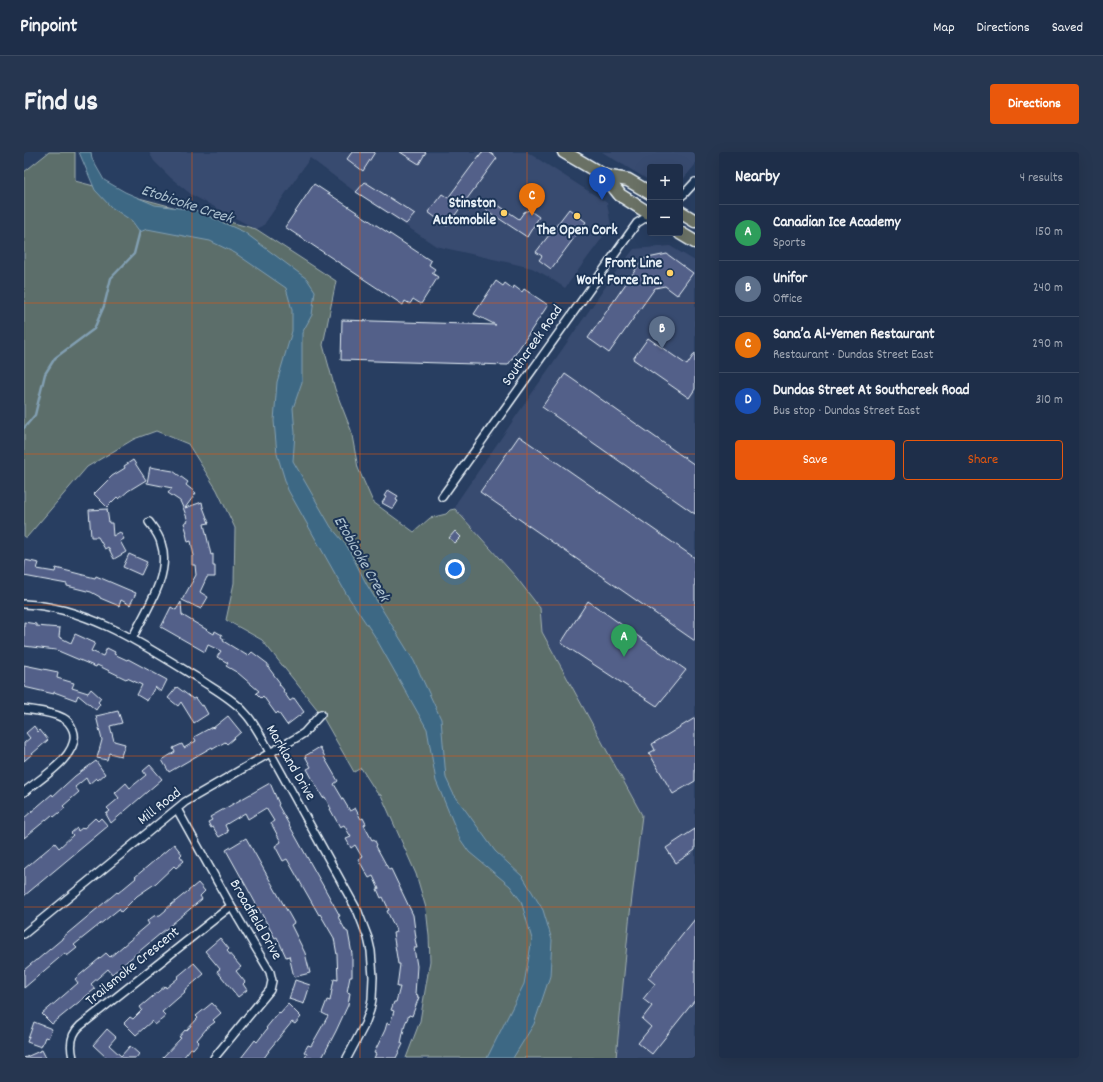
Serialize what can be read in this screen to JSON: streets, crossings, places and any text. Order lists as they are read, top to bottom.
{
  "streets": {
    "street": [
      "Southcreek Road",
      "Markland Drive",
      "Mill Road",
      "Broadfield Drive",
      "Trailsmoke Crescent"
    ]
  },
  "crossings": [
    ["Markland Drive", "Mill Road"],
    ["Mill Road", "Broadfield Drive"],
    ["Broadfield Drive", "Trailsmoke Crescent"]
  ],
  "water": ["Etobicoke Creek"],
  "places": ["Stinston Automobile", "The Open Cork", "Front Line Work Force Inc."],
  "page": {
    "header": "Pinpoint",
    "nav": ["Map", "Directions", "Saved"],
    "title": "Find us",
    "buttons": [
      "Directions",
      ["Save", "Share"]
    ],
    "heading": ["Nearby", "4 results"],
    "map_buttons": ["+", "−"],
    "pins": [
      "D",
      "C",
      "B",
      "A"
    ],
    "list": [
      {
        "mark": "A",
        "name": "Canadian Ice Academy",
        "note": "Sports",
        "value": "150 m"
      },
      {
        "mark": "B",
        "name": "Unifor",
        "note": "Office",
        "value": "240 m"
      },
      {
        "mark": "C",
        "name": "Sana’a Al-Yemen Restaurant",
        "note": "Restaurant · Dundas Street East",
        "value": "290 m"
      },
      {
        "mark": "D",
        "name": "Dundas Street At Southcreek Road",
        "note": "Bus stop · Dundas Street East",
        "value": "310 m"
      }
    ]
  }
}
